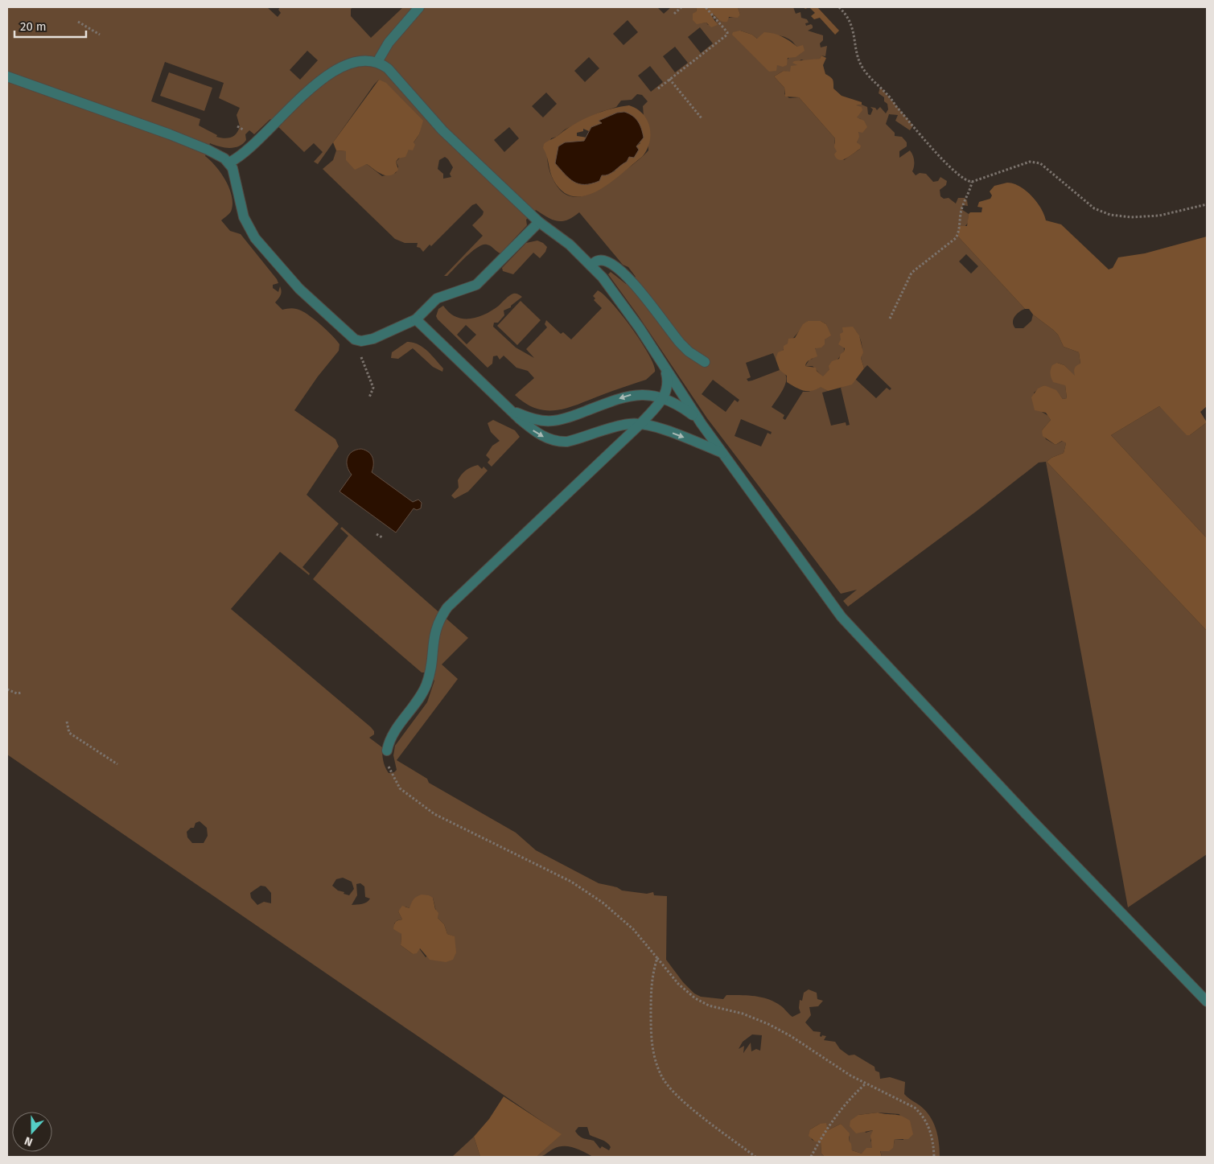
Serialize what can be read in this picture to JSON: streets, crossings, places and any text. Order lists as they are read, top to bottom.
{
  "scale_bar": "20 m",
  "north": "bottom"
}
